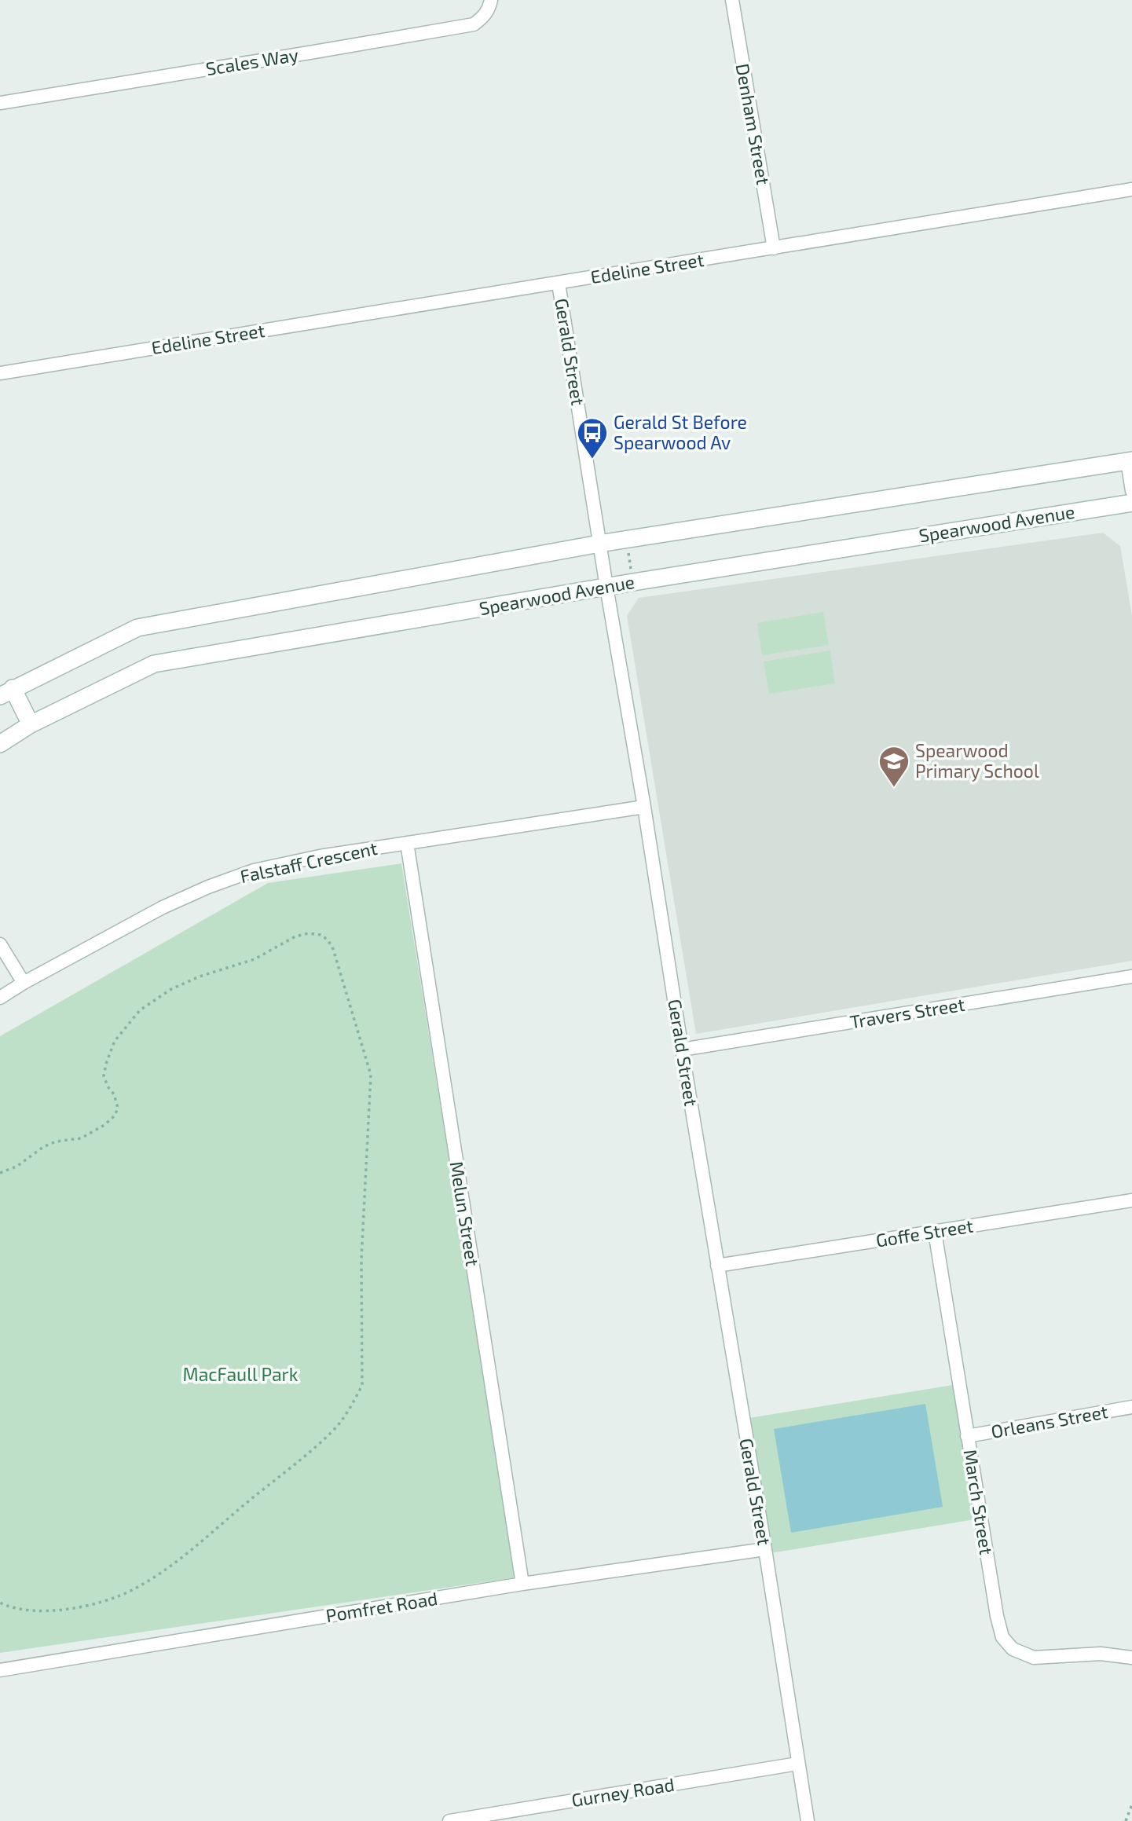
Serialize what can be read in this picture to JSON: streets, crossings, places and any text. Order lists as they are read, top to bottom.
{
  "streets": {
    "main road": ["Spearwood Avenue"],
    "street": [
      "Scales Way",
      "Denham Street",
      "Edeline Street",
      "Gerald Street",
      "Falstaff Crescent",
      "Travers Street",
      "Melun Street",
      "Goffe Street",
      "Orleans Street",
      "March Street",
      "Pomfret Road",
      "Gurney Road"
    ]
  },
  "crossings": [
    ["Denham Street", "Edeline Street"],
    ["Edeline Street", "Gerald Street"],
    ["Gerald Street", "Spearwood Avenue"],
    ["Gerald Street", "Falstaff Crescent"],
    ["Gerald Street", "Travers Street"],
    ["Gerald Street", "Goffe Street"],
    ["Gerald Street", "Pomfret Road"],
    ["Gerald Street", "Gurney Road"],
    ["Falstaff Crescent", "Melun Street"],
    ["Melun Street", "Pomfret Road"],
    ["Goffe Street", "March Street"],
    ["Orleans Street", "March Street"]
  ],
  "parks": ["MacFaull Park"],
  "places": {
    "bus stop": ["Gerald St Before Spearwood Av"],
    "school or university": ["Spearwood Primary School"]
  }
}
